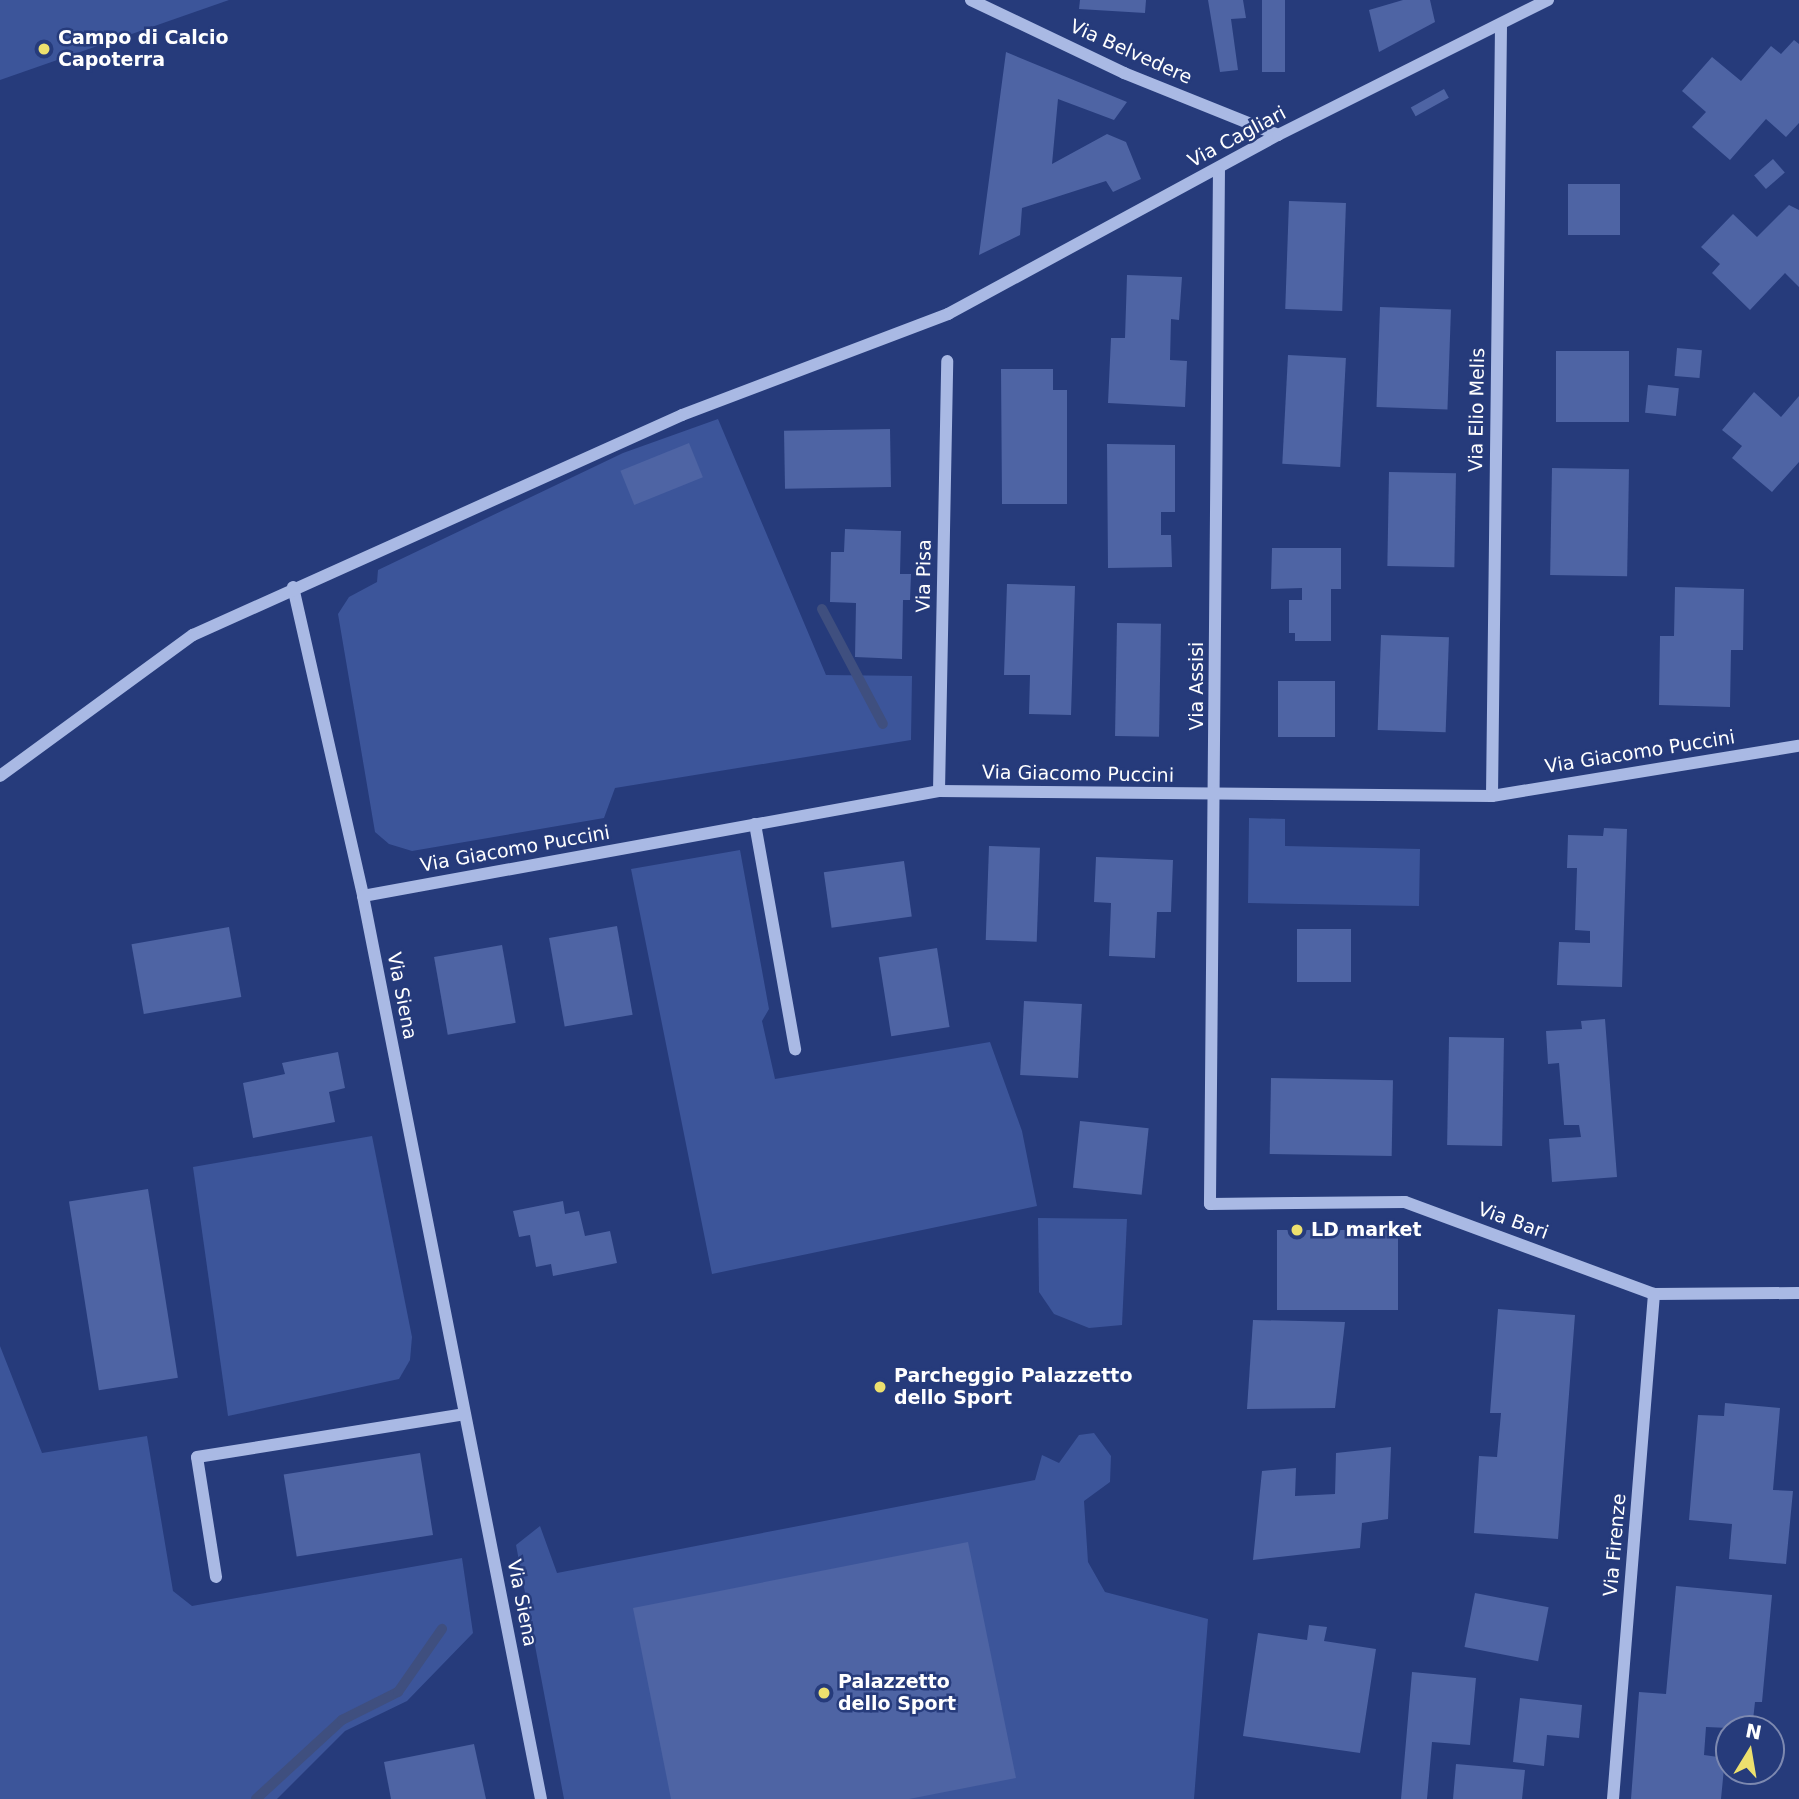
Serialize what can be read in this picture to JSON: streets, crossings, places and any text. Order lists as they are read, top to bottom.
{
  "streets": {
    "street": [
      "Via Belvedere",
      "Via Cagliari",
      "Via Elio Melis",
      "Via Pisa",
      "Via Assisi",
      "Via Giacomo Puccini",
      "Via Siena",
      "Via Bari",
      "Via Firenze"
    ]
  },
  "crossings": [
    ["Via Belvedere", "Via Cagliari"],
    ["Via Cagliari", "Via Elio Melis"],
    ["Via Cagliari", "Via Assisi"],
    ["Via Cagliari", "Via Siena"],
    ["Via Elio Melis", "Via Giacomo Puccini"],
    ["Via Pisa", "Via Giacomo Puccini"],
    ["Via Assisi", "Via Giacomo Puccini"],
    ["Via Assisi", "Via Bari"],
    ["Via Giacomo Puccini", "Via Siena"],
    ["Via Bari", "Via Firenze"]
  ],
  "places": [
    "Campo di Calcio Capoterra",
    "LD market",
    "Parcheggio Palazzetto dello Sport",
    "Palazzetto dello Sport"
  ],
  "north": "top"
}
